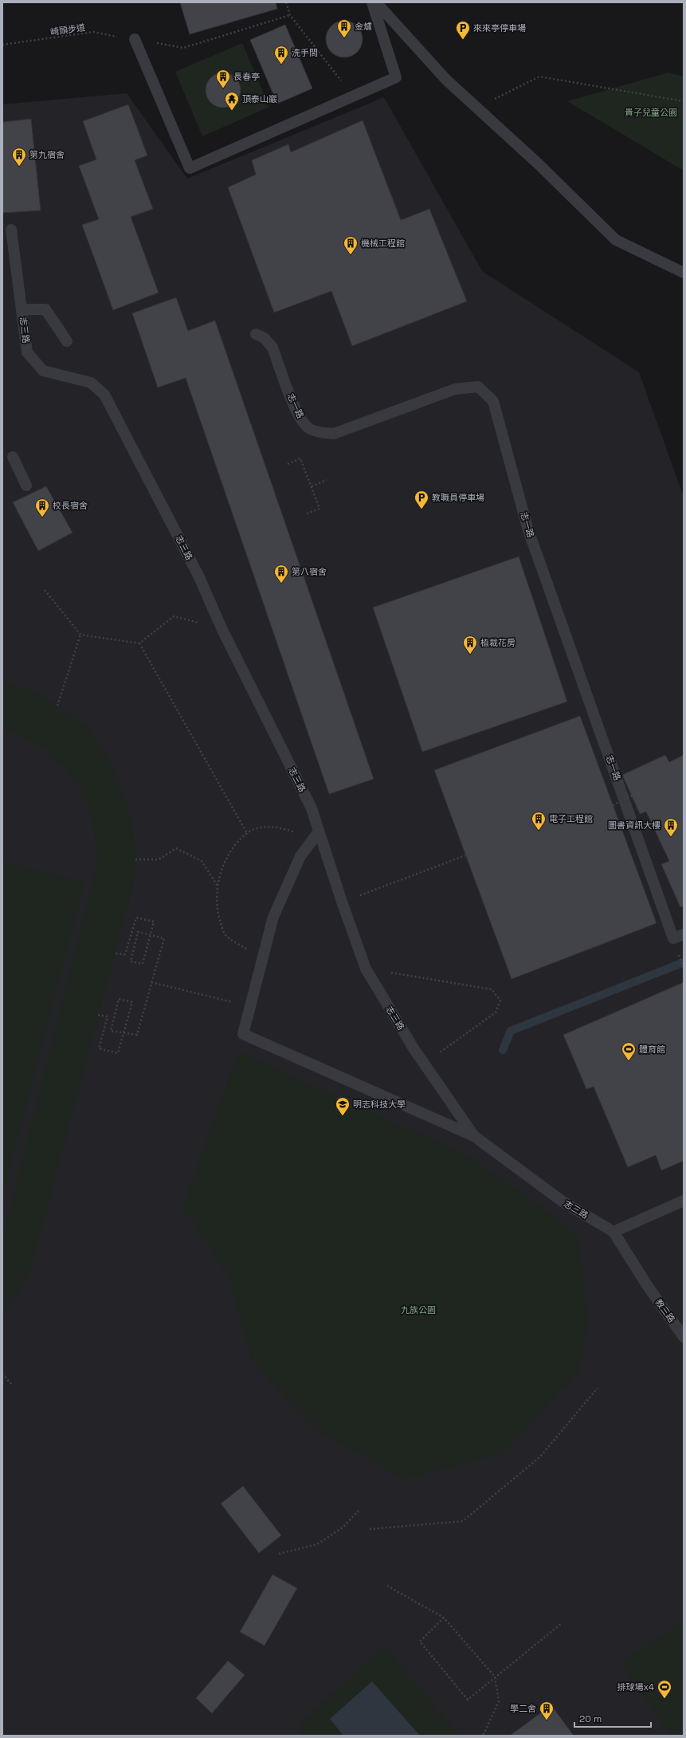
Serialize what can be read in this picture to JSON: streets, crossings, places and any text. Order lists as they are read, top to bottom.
{
  "streets": {
    "lane": ["志三路", "志一路", "教三路"],
    "path": ["崎頭步道"]
  },
  "crossings": [
    ["志三路", "教三路"]
  ],
  "parks": ["貴子兒童公園", "九族公園"],
  "places": {
    "building": [
      "金爐",
      "洗手間",
      "長春亭",
      "第九宿舍",
      "機械工程館",
      "校長宿舍",
      "第八宿舍",
      "植裁花房",
      "電子工程館",
      "圖書資訊大樓",
      "學二舍"
    ],
    "parking": ["來來亭停車場", "教職員停車場"],
    "temple": ["頂泰山巖"],
    "sports": ["體育館", "排球場x4"],
    "school or university": ["明志科技大學"]
  },
  "scale_bar": "20 m"
}
